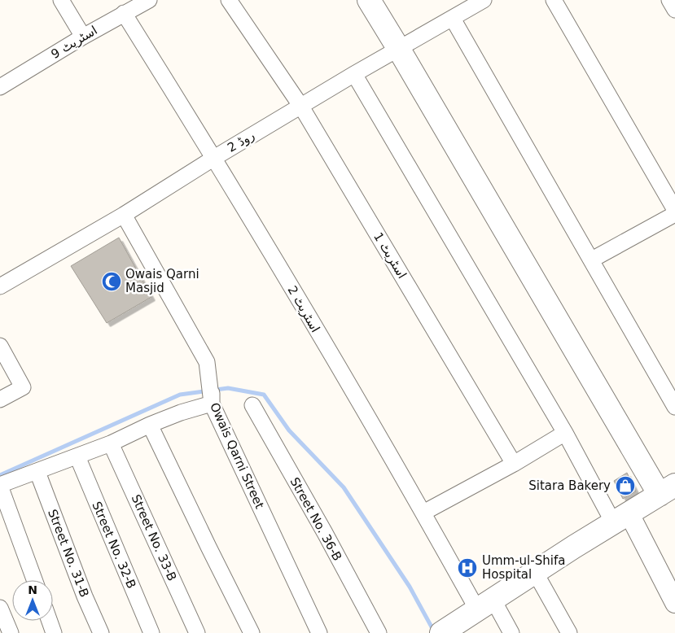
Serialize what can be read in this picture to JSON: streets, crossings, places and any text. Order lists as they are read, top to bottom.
{
  "streets": {
    "street": [
      "اسٹریٹ 9",
      "روڈ 2",
      "اسٹریٹ 1",
      "اسٹریٹ 2",
      "Owais Qarni Street",
      "Street No. 36-B",
      "Street No. 33-B",
      "Street No. 32-B",
      "Street No. 31-B"
    ]
  },
  "crossings": [
    ["اسٹریٹ 9", "اسٹریٹ 2"],
    ["روڈ 2", "اسٹریٹ 1"],
    ["روڈ 2", "اسٹریٹ 2"],
    ["روڈ 2", "Owais Qarni Street"]
  ],
  "places": {
    "mosque": ["Owais Qarni Masjid"],
    "shop": ["Sitara Bakery"],
    "hospital": ["Umm-ul-Shifa Hospital"]
  },
  "north": "top"
}
